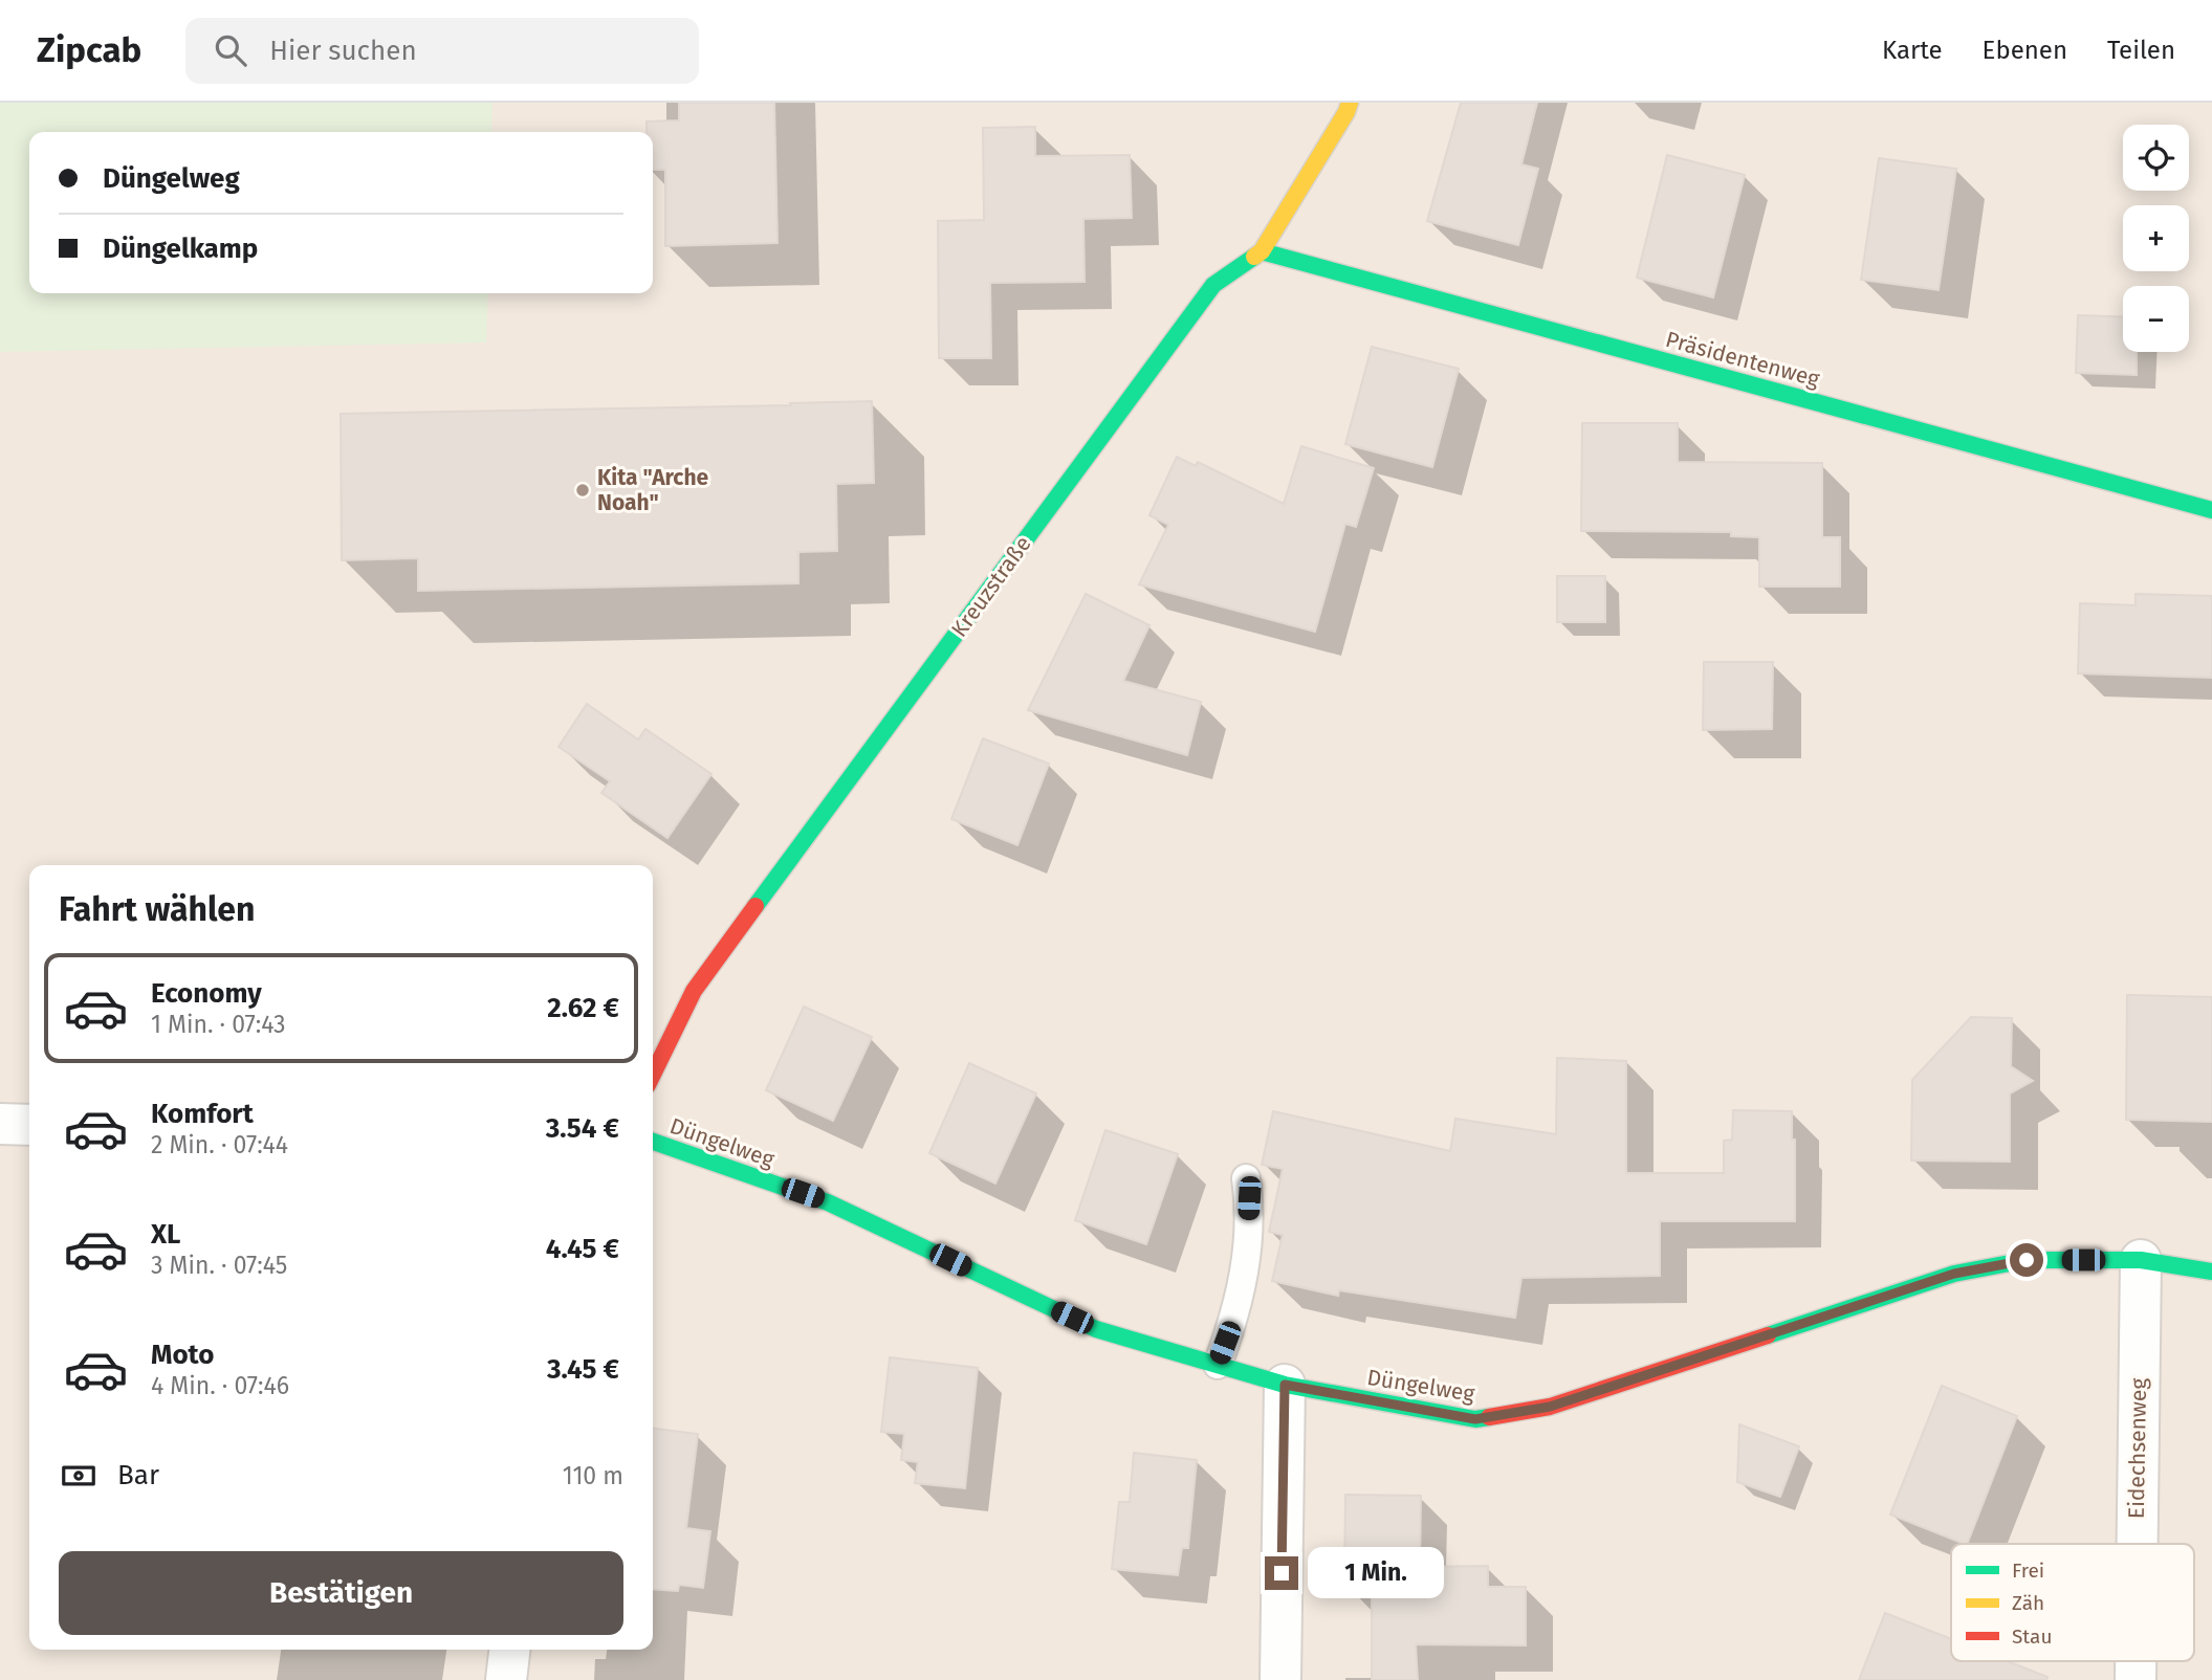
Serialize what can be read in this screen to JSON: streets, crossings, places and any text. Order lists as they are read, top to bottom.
{
  "streets": {
    "street": [
      "Präsidentenweg",
      "Kreuzstraße",
      "Düngelweg",
      "Eidechsenweg"
    ]
  },
  "crossings": [
    ["Präsidentenweg", "Kreuzstraße"],
    ["Düngelweg", "Eidechsenweg"]
  ],
  "places": ["Kita \"Arche Noah\""],
  "legend": ["Frei", "Zäh", "Stau"],
  "page": {
    "header": "Zipcab",
    "search": "Hier suchen",
    "nav": ["Karte", "Ebenen", "Teilen"],
    "map_buttons": ["+", "−"],
    "banner": ["Düngelweg", "Düngelkamp"],
    "heading": "Fahrt wählen",
    "list": [
      {
        "name": "Economy",
        "note": "1 Min. · 07:43",
        "value": "2.62 €"
      },
      {
        "name": "Komfort",
        "note": "2 Min. · 07:44",
        "value": "3.54 €"
      },
      {
        "name": "XL",
        "note": "3 Min. · 07:45",
        "value": "4.45 €"
      },
      {
        "name": "Moto",
        "note": "4 Min. · 07:46",
        "value": "3.45 €"
      }
    ],
    "pay": ["Bar", "110 m"],
    "buttons": "Bestätigen",
    "bubble": "1 Min."
  }
}
